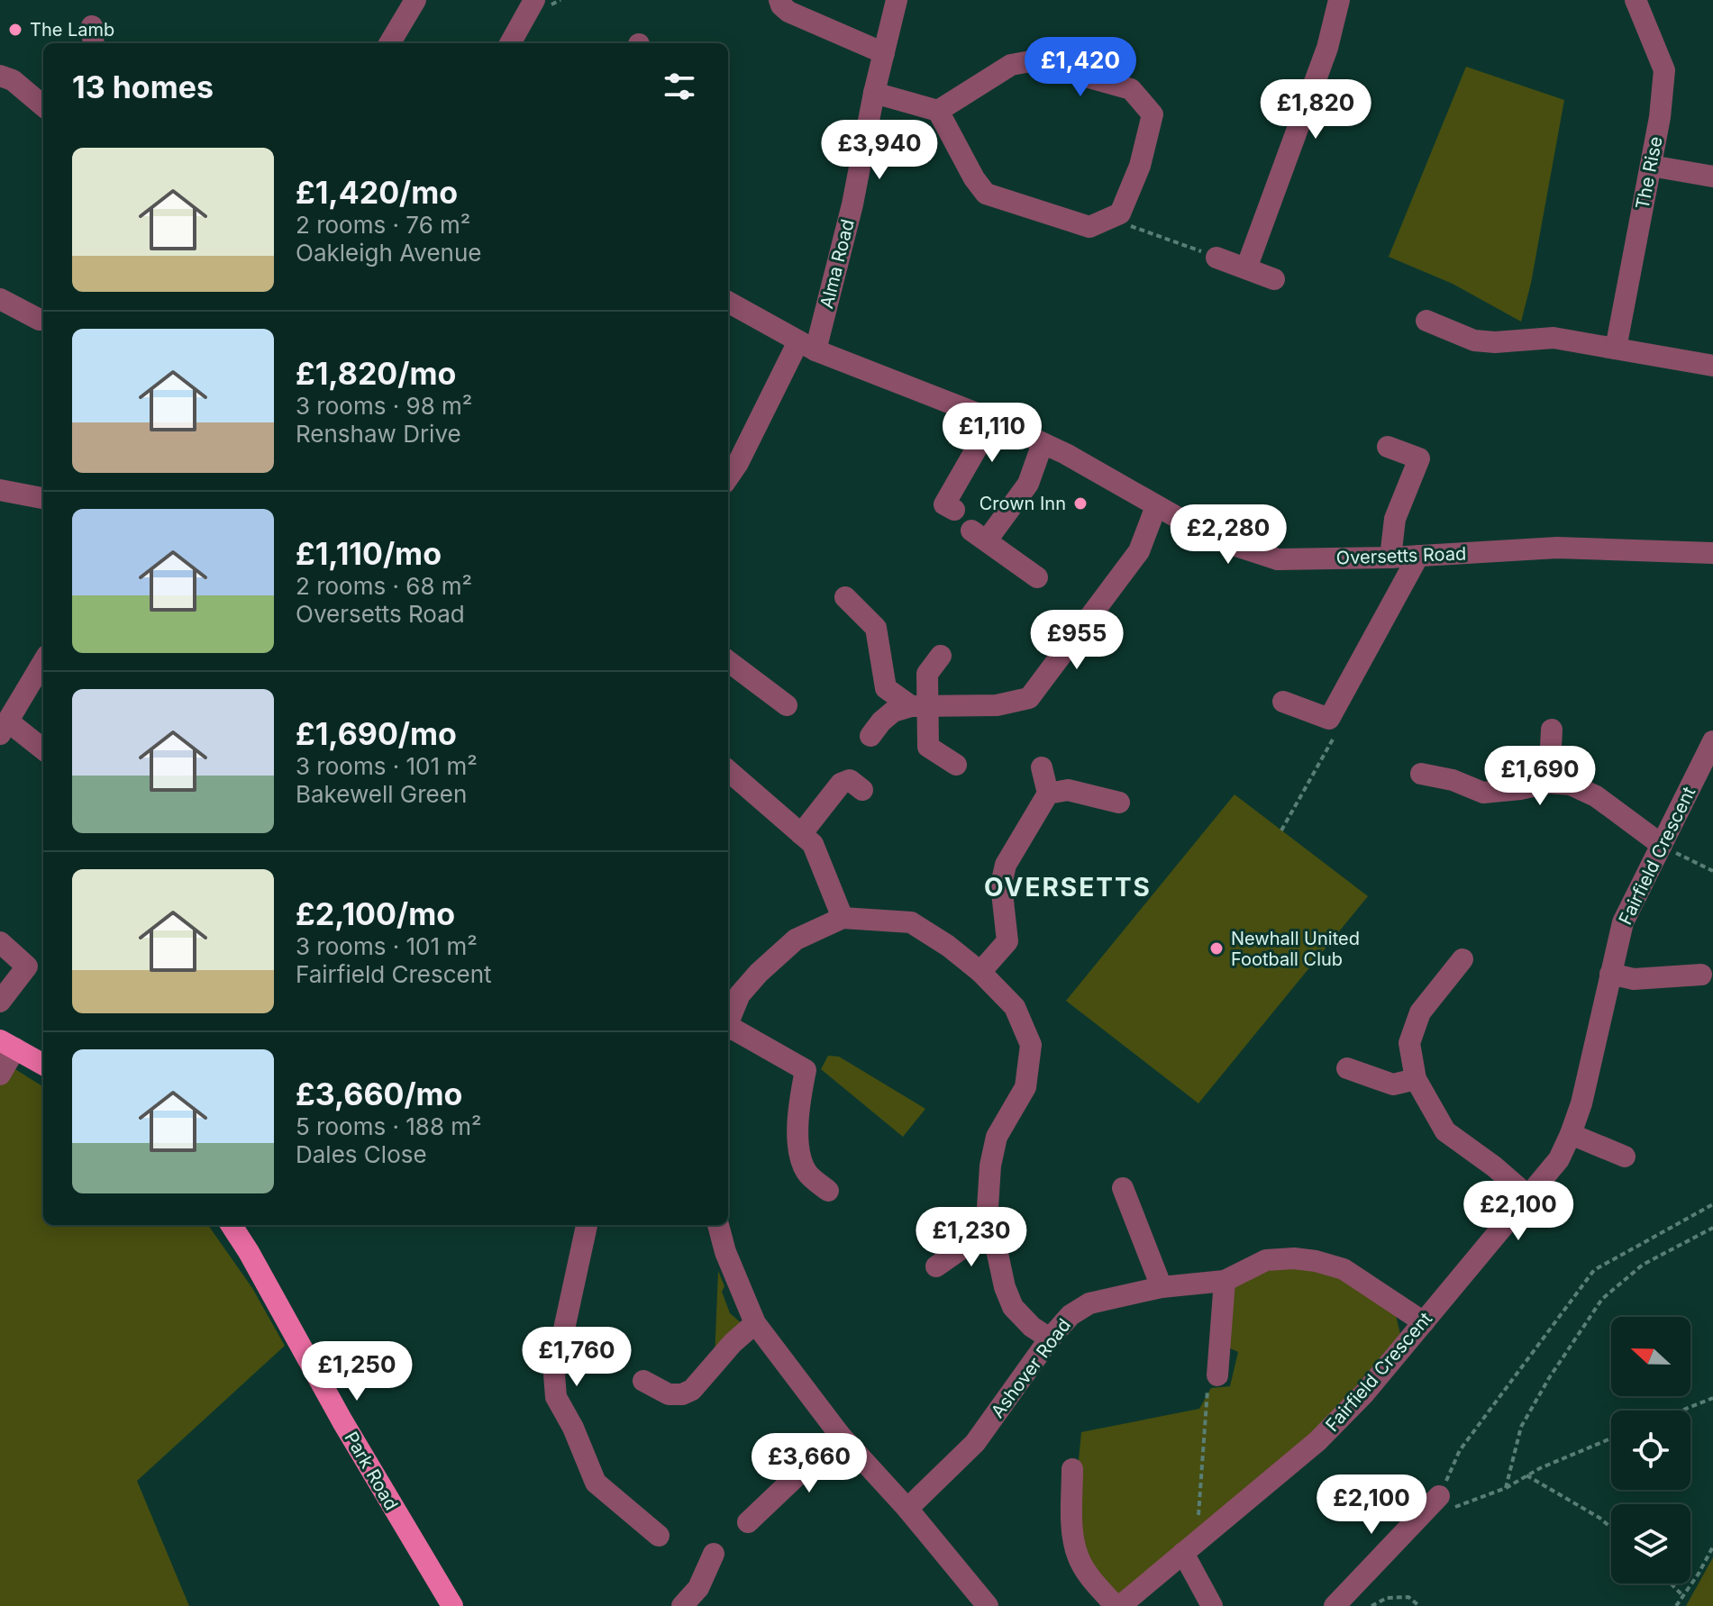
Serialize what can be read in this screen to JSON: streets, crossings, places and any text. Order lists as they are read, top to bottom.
{
  "streets": {
    "main road": ["Park Road"],
    "street": [
      "The Rise",
      "Alma Road",
      "Oversetts Road",
      "Fairfield Crescent",
      "Ashover Road"
    ]
  },
  "crossings": [
    ["Alma Road", "Oversetts Road"],
    ["Fairfield Crescent", "Ashover Road"]
  ],
  "districts": ["OVERSETTS"],
  "places": ["The Lamb", "Crown Inn", "Newhall United Football Club"],
  "north": "left",
  "page": {
    "price": [
      "£1,420",
      "£1,820",
      "£3,940",
      "£1,110",
      "£2,280",
      "£955",
      "£1,690",
      "£2,100",
      "£1,230",
      "£1,760",
      "£1,250",
      "£3,660",
      "£2,100"
    ],
    "heading": "13 homes",
    "list": [
      {
        "name": "£1,420/mo",
        "note": "2 rooms · 76 m² · Oakleigh Avenue"
      },
      {
        "name": "£1,820/mo",
        "note": "3 rooms · 98 m² · Renshaw Drive"
      },
      {
        "name": "£1,110/mo",
        "note": "2 rooms · 68 m² · Oversetts Road"
      },
      {
        "name": "£1,690/mo",
        "note": "3 rooms · 101 m² · Bakewell Green"
      },
      {
        "name": "£2,100/mo",
        "note": "3 rooms · 101 m² · Fairfield Crescent"
      },
      {
        "name": "£3,660/mo",
        "note": "5 rooms · 188 m² · Dales Close"
      }
    ]
  }
}
